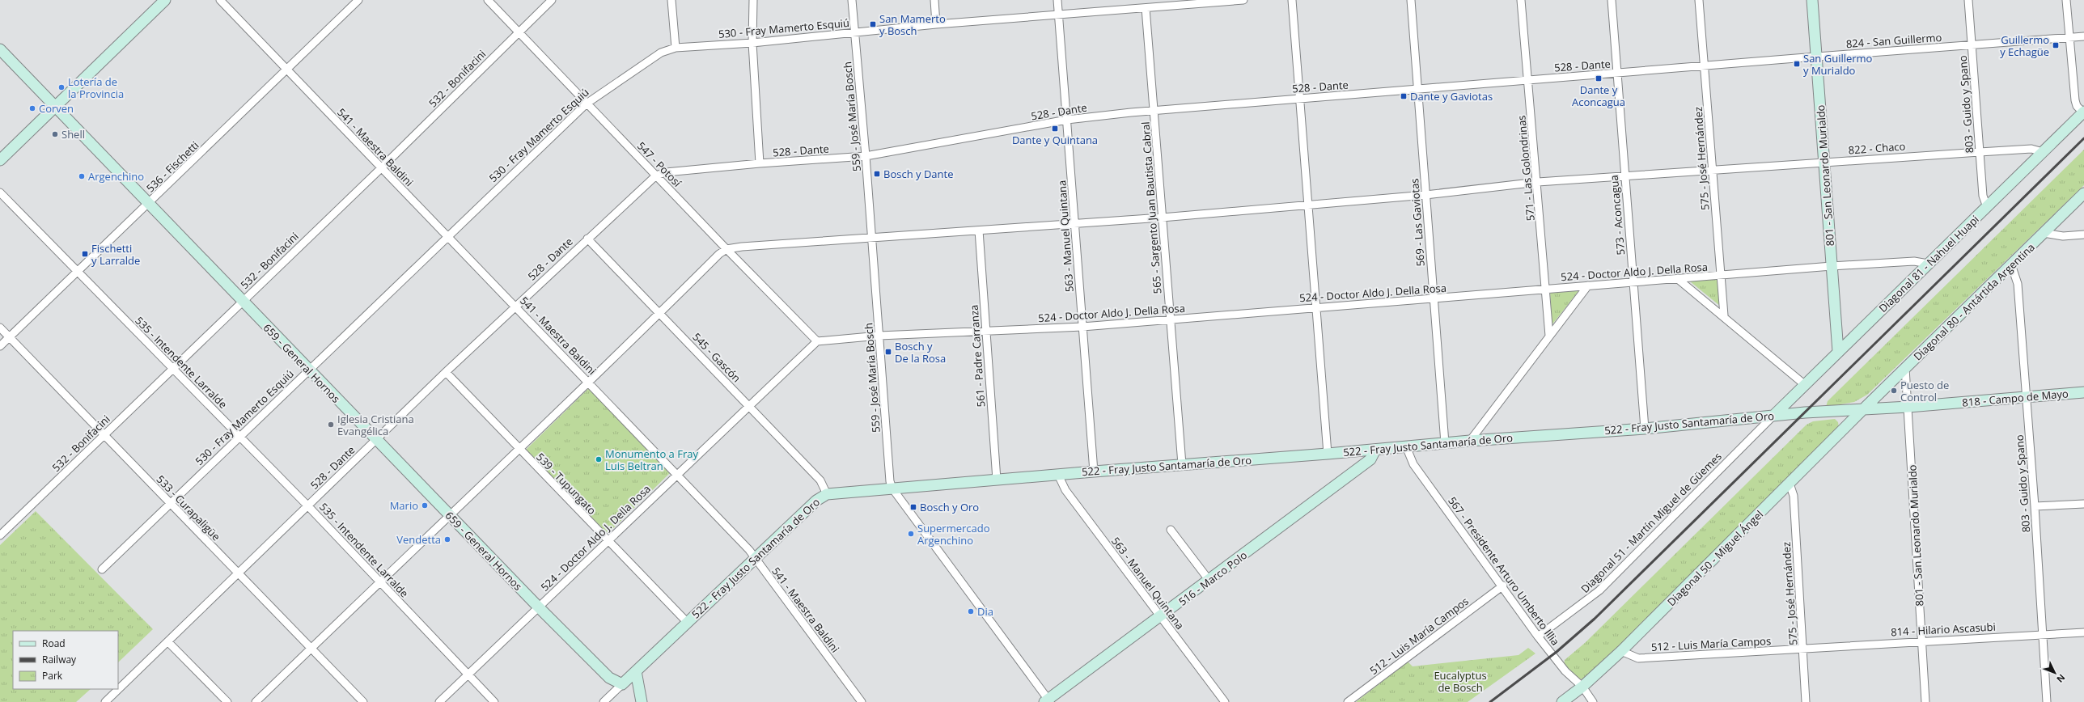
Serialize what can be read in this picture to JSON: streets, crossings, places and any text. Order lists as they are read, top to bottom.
{
  "streets": {
    "street": [
      "530 - Fray Mamerto Esquiú",
      "824 - San Guillermo",
      "528 - Dante",
      "532 - Bonifacini",
      "803 - Guido y Spano",
      "559 - José María Bosch",
      "541 - Maestra Baldini",
      "822 - Chaco",
      "575 - José Hernández",
      "547 - Potosí",
      "536 - Fischetti",
      "571 - Las Golondrinas",
      "801 - San Leonardo Murialdo",
      "565 - Sargento Juan Bautista Cabral",
      "573 - Aconcagua",
      "569 - Las Gaviotas",
      "563 - Manuel Quintana",
      "Diagonal 81 - Nahuel Huapi",
      "524 - Doctor Aldo J. Della Rosa",
      "Diagonal 80 - Antártida Argentina",
      "561 - Padre Carranza",
      "545 - Gascón",
      "535 - Intendente Larralde",
      "659 - General Hornos",
      "818 - Campo de Mayo",
      "522 - Fray Justo Santamaría de Oro",
      "539 - Tupungato",
      "533 - Curapaligüe",
      "Diagonal 51 - Martín Miguel de Güemes",
      "Diagonal 50 - Miguel Ángel",
      "567 - Presidente Arturo Umberto Illia",
      "516 - Marco Polo",
      "814 - Hilario Ascasubi",
      "512 - Luis María Campos"
    ]
  },
  "crossings": [
    ["530 - Fray Mamerto Esquiú", "559 - José María Bosch"],
    ["530 - Fray Mamerto Esquiú", "541 - Maestra Baldini"],
    ["530 - Fray Mamerto Esquiú", "547 - Potosí"],
    ["530 - Fray Mamerto Esquiú", "565 - Sargento Juan Bautista Cabral"],
    ["530 - Fray Mamerto Esquiú", "563 - Manuel Quintana"],
    ["530 - Fray Mamerto Esquiú", "535 - Intendente Larralde"],
    ["530 - Fray Mamerto Esquiú", "659 - General Hornos"],
    ["530 - Fray Mamerto Esquiú", "533 - Curapaligüe"],
    ["824 - San Guillermo", "528 - Dante"],
    ["824 - San Guillermo", "803 - Guido y Spano"],
    ["824 - San Guillermo", "575 - José Hernández"],
    ["824 - San Guillermo", "801 - San Leonardo Murialdo"],
    ["528 - Dante", "559 - José María Bosch"],
    ["528 - Dante", "541 - Maestra Baldini"],
    ["528 - Dante", "575 - José Hernández"],
    ["528 - Dante", "547 - Potosí"],
    ["528 - Dante", "571 - Las Golondrinas"],
    ["528 - Dante", "565 - Sargento Juan Bautista Cabral"],
    ["528 - Dante", "573 - Aconcagua"],
    ["528 - Dante", "569 - Las Gaviotas"],
    ["528 - Dante", "563 - Manuel Quintana"],
    ["528 - Dante", "545 - Gascón"],
    ["528 - Dante", "535 - Intendente Larralde"],
    ["528 - Dante", "659 - General Hornos"],
    ["528 - Dante", "539 - Tupungato"],
    ["528 - Dante", "533 - Curapaligüe"],
    ["532 - Bonifacini", "541 - Maestra Baldini"],
    ["532 - Bonifacini", "547 - Potosí"],
    ["532 - Bonifacini", "535 - Intendente Larralde"],
    ["532 - Bonifacini", "659 - General Hornos"],
    ["532 - Bonifacini", "533 - Curapaligüe"],
    ["803 - Guido y Spano", "822 - Chaco"],
    ["803 - Guido y Spano", "Diagonal 81 - Nahuel Huapi"],
    ["803 - Guido y Spano", "Diagonal 80 - Antártida Argentina"],
    ["803 - Guido y Spano", "818 - Campo de Mayo"],
    ["803 - Guido y Spano", "814 - Hilario Ascasubi"],
    ["559 - José María Bosch", "822 - Chaco"],
    ["559 - José María Bosch", "524 - Doctor Aldo J. Della Rosa"],
    ["559 - José María Bosch", "522 - Fray Justo Santamaría de Oro"],
    ["559 - José María Bosch", "516 - Marco Polo"],
    ["541 - Maestra Baldini", "536 - Fischetti"],
    ["541 - Maestra Baldini", "524 - Doctor Aldo J. Della Rosa"],
    ["541 - Maestra Baldini", "522 - Fray Justo Santamaría de Oro"],
    ["822 - Chaco", "575 - José Hernández"],
    ["822 - Chaco", "547 - Potosí"],
    ["822 - Chaco", "571 - Las Golondrinas"],
    ["822 - Chaco", "801 - San Leonardo Murialdo"],
    ["822 - Chaco", "565 - Sargento Juan Bautista Cabral"],
    ["822 - Chaco", "573 - Aconcagua"],
    ["822 - Chaco", "569 - Las Gaviotas"],
    ["822 - Chaco", "563 - Manuel Quintana"],
    ["822 - Chaco", "Diagonal 81 - Nahuel Huapi"],
    ["822 - Chaco", "561 - Padre Carranza"],
    ["575 - José Hernández", "524 - Doctor Aldo J. Della Rosa"],
    ["575 - José Hernández", "Diagonal 50 - Miguel Ángel"],
    ["575 - José Hernández", "814 - Hilario Ascasubi"],
    ["575 - José Hernández", "512 - Luis María Campos"],
    ["547 - Potosí", "524 - Doctor Aldo J. Della Rosa"],
    ["536 - Fischetti", "535 - Intendente Larralde"],
    ["536 - Fischetti", "659 - General Hornos"],
    ["536 - Fischetti", "533 - Curapaligüe"],
    ["571 - Las Golondrinas", "524 - Doctor Aldo J. Della Rosa"],
    ["801 - San Leonardo Murialdo", "Diagonal 81 - Nahuel Huapi"],
    ["801 - San Leonardo Murialdo", "524 - Doctor Aldo J. Della Rosa"],
    ["801 - San Leonardo Murialdo", "Diagonal 80 - Antártida Argentina"],
    ["801 - San Leonardo Murialdo", "818 - Campo de Mayo"],
    ["801 - San Leonardo Murialdo", "814 - Hilario Ascasubi"],
    ["565 - Sargento Juan Bautista Cabral", "524 - Doctor Aldo J. Della Rosa"],
    ["565 - Sargento Juan Bautista Cabral", "522 - Fray Justo Santamaría de Oro"],
    ["573 - Aconcagua", "524 - Doctor Aldo J. Della Rosa"],
    ["573 - Aconcagua", "522 - Fray Justo Santamaría de Oro"],
    ["569 - Las Gaviotas", "524 - Doctor Aldo J. Della Rosa"],
    ["569 - Las Gaviotas", "522 - Fray Justo Santamaría de Oro"],
    ["563 - Manuel Quintana", "524 - Doctor Aldo J. Della Rosa"],
    ["563 - Manuel Quintana", "522 - Fray Justo Santamaría de Oro"],
    ["563 - Manuel Quintana", "516 - Marco Polo"],
    ["Diagonal 81 - Nahuel Huapi", "524 - Doctor Aldo J. Della Rosa"],
    ["Diagonal 81 - Nahuel Huapi", "522 - Fray Justo Santamaría de Oro"],
    ["Diagonal 81 - Nahuel Huapi", "Diagonal 51 - Martín Miguel de Güemes"],
    ["524 - Doctor Aldo J. Della Rosa", "561 - Padre Carranza"],
    ["524 - Doctor Aldo J. Della Rosa", "545 - Gascón"],
    ["524 - Doctor Aldo J. Della Rosa", "535 - Intendente Larralde"],
    ["524 - Doctor Aldo J. Della Rosa", "659 - General Hornos"],
    ["524 - Doctor Aldo J. Della Rosa", "539 - Tupungato"],
    ["Diagonal 80 - Antártida Argentina", "818 - Campo de Mayo"],
    ["Diagonal 80 - Antártida Argentina", "Diagonal 50 - Miguel Ángel"],
    ["561 - Padre Carranza", "522 - Fray Justo Santamaría de Oro"],
    ["545 - Gascón", "522 - Fray Justo Santamaría de Oro"],
    ["659 - General Hornos", "522 - Fray Justo Santamaría de Oro"],
    ["818 - Campo de Mayo", "522 - Fray Justo Santamaría de Oro"],
    ["818 - Campo de Mayo", "Diagonal 50 - Miguel Ángel"],
    ["522 - Fray Justo Santamaría de Oro", "539 - Tupungato"],
    ["522 - Fray Justo Santamaría de Oro", "Diagonal 51 - Martín Miguel de Güemes"],
    ["522 - Fray Justo Santamaría de Oro", "567 - Presidente Arturo Umberto Illia"],
    ["522 - Fray Justo Santamaría de Oro", "516 - Marco Polo"],
    ["Diagonal 51 - Martín Miguel de Güemes", "567 - Presidente Arturo Umberto Illia"],
    ["Diagonal 50 - Miguel Ángel", "567 - Presidente Arturo Umberto Illia"],
    ["Diagonal 50 - Miguel Ángel", "512 - Luis María Campos"],
    ["567 - Presidente Arturo Umberto Illia", "512 - Luis María Campos"],
    ["814 - Hilario Ascasubi", "512 - Luis María Campos"]
  ],
  "parks": ["Eucalyptus de Bosch"],
  "places": {
    "transit": [
      "San Mamerto y Bosch",
      "Guillermo y Echagüe",
      "San Guillermo y Murialdo",
      "Dante y Aconcagua",
      "Dante y Gaviotas",
      "Dante y Quintana",
      "Bosch y Dante",
      "Fischetti y Larralde",
      "Bosch y De la Rosa",
      "Bosch y Oro"
    ],
    "other": [
      "Lotería de la Provincia",
      "Corven",
      "Shell",
      "Argenchino",
      "Puesto de Control",
      "Iglesia Cristiana Evangélica",
      "Monumento a Fray Luis Beltran",
      "Mario",
      "Supermercado Argenchino",
      "Vendetta",
      "Dia"
    ]
  },
  "legend": ["Road", "Railway", "Park"],
  "north": "bottom right"
}
